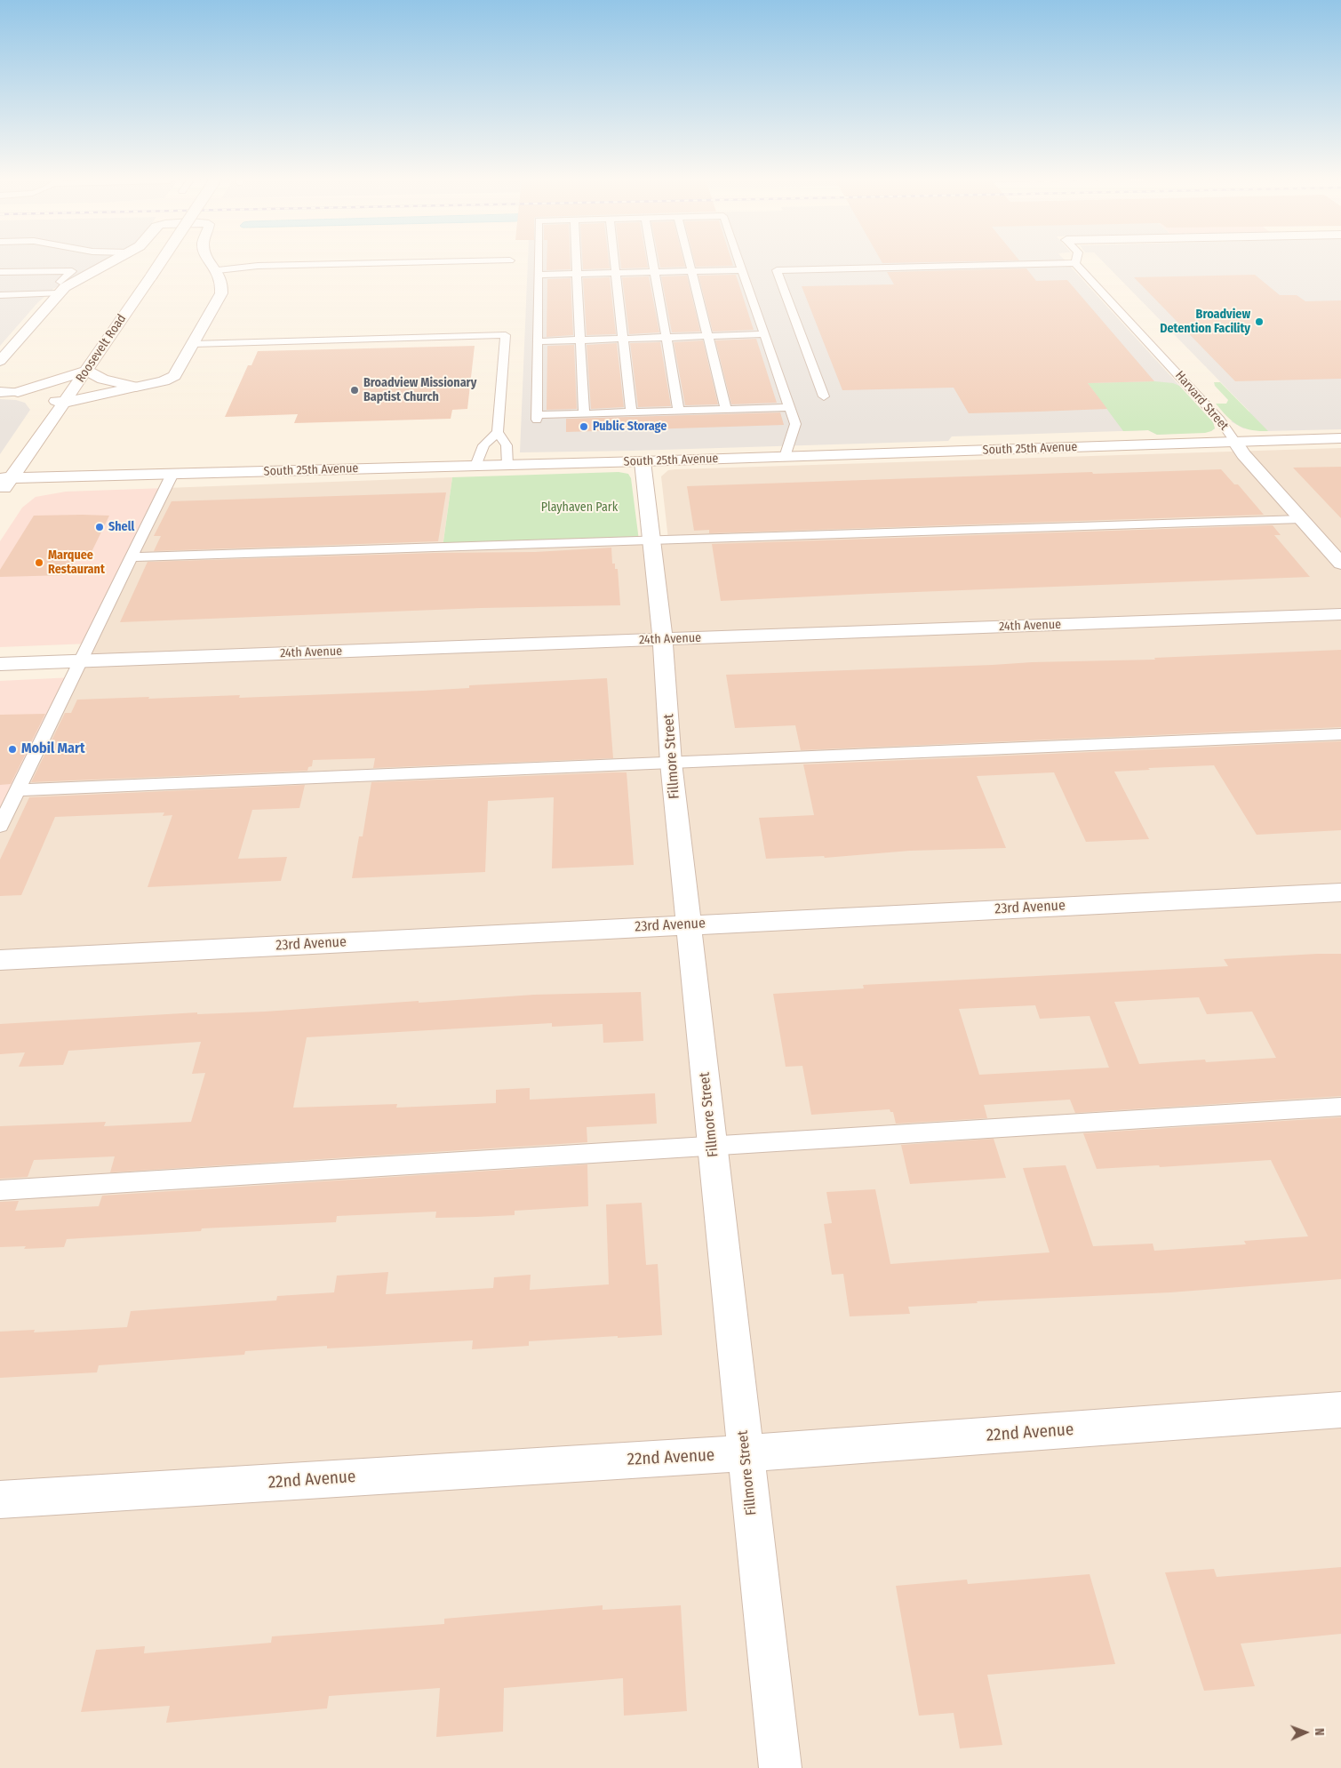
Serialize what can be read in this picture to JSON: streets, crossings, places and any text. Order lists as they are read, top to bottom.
{
  "streets": {
    "street": [
      "Roosevelt Road",
      "Harvard Street",
      "South 25th Avenue",
      "24th Avenue",
      "Fillmore Street",
      "23rd Avenue",
      "22nd Avenue"
    ]
  },
  "crossings": [
    ["Roosevelt Road", "South 25th Avenue"],
    ["Harvard Street", "South 25th Avenue"],
    ["South 25th Avenue", "Fillmore Street"],
    ["24th Avenue", "Fillmore Street"],
    ["Fillmore Street", "23rd Avenue"],
    ["Fillmore Street", "22nd Avenue"]
  ],
  "parks": ["Playhaven Park"],
  "places": [
    "Broadview Detention Facility",
    "Broadview Missionary Baptist Church",
    "Public Storage",
    "Shell",
    "Marquee Restaurant",
    "Mobil Mart"
  ],
  "north": "right"
}
